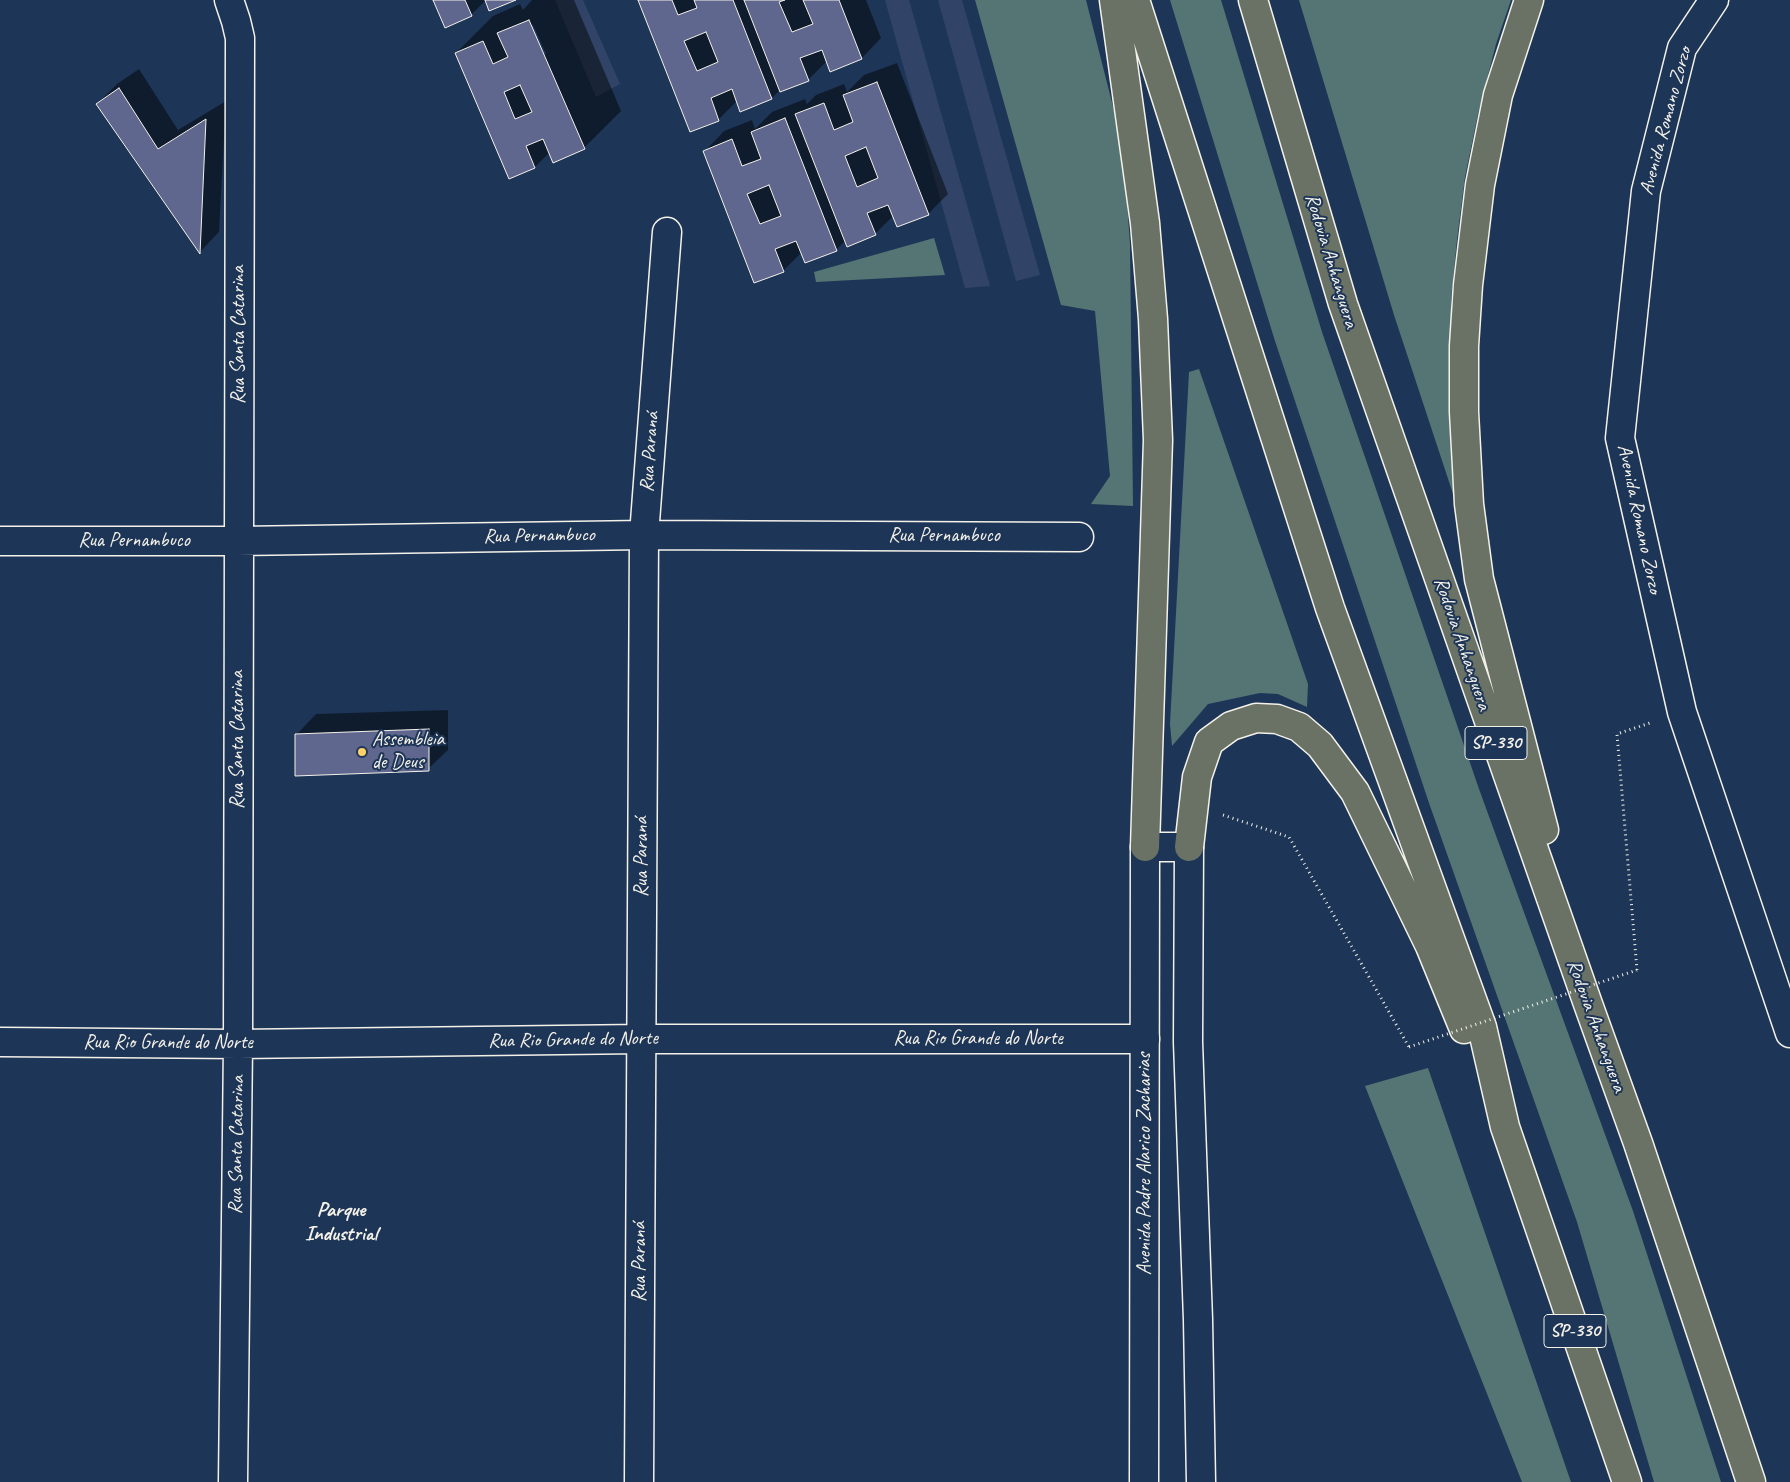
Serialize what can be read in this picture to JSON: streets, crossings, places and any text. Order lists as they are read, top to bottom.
{
  "streets": {
    "highway": ["Rodovia Anhanguera", "SP-330"],
    "street": [
      "Avenida Romano Zorzo",
      "Rua Santa Catarina",
      "Rua Paraná",
      "Rua Pernambuco",
      "Rua Rio Grande do Norte",
      "Avenida Padre Alarico Zacharias"
    ]
  },
  "crossings": [
    ["Rua Santa Catarina", "Rua Pernambuco"],
    ["Rua Santa Catarina", "Rua Rio Grande do Norte"],
    ["Rua Paraná", "Rua Pernambuco"],
    ["Rua Paraná", "Rua Rio Grande do Norte"],
    ["Rua Rio Grande do Norte", "Avenida Padre Alarico Zacharias"]
  ],
  "districts": ["Parque Industrial"],
  "places": ["Assembleia de Deus"]
}
